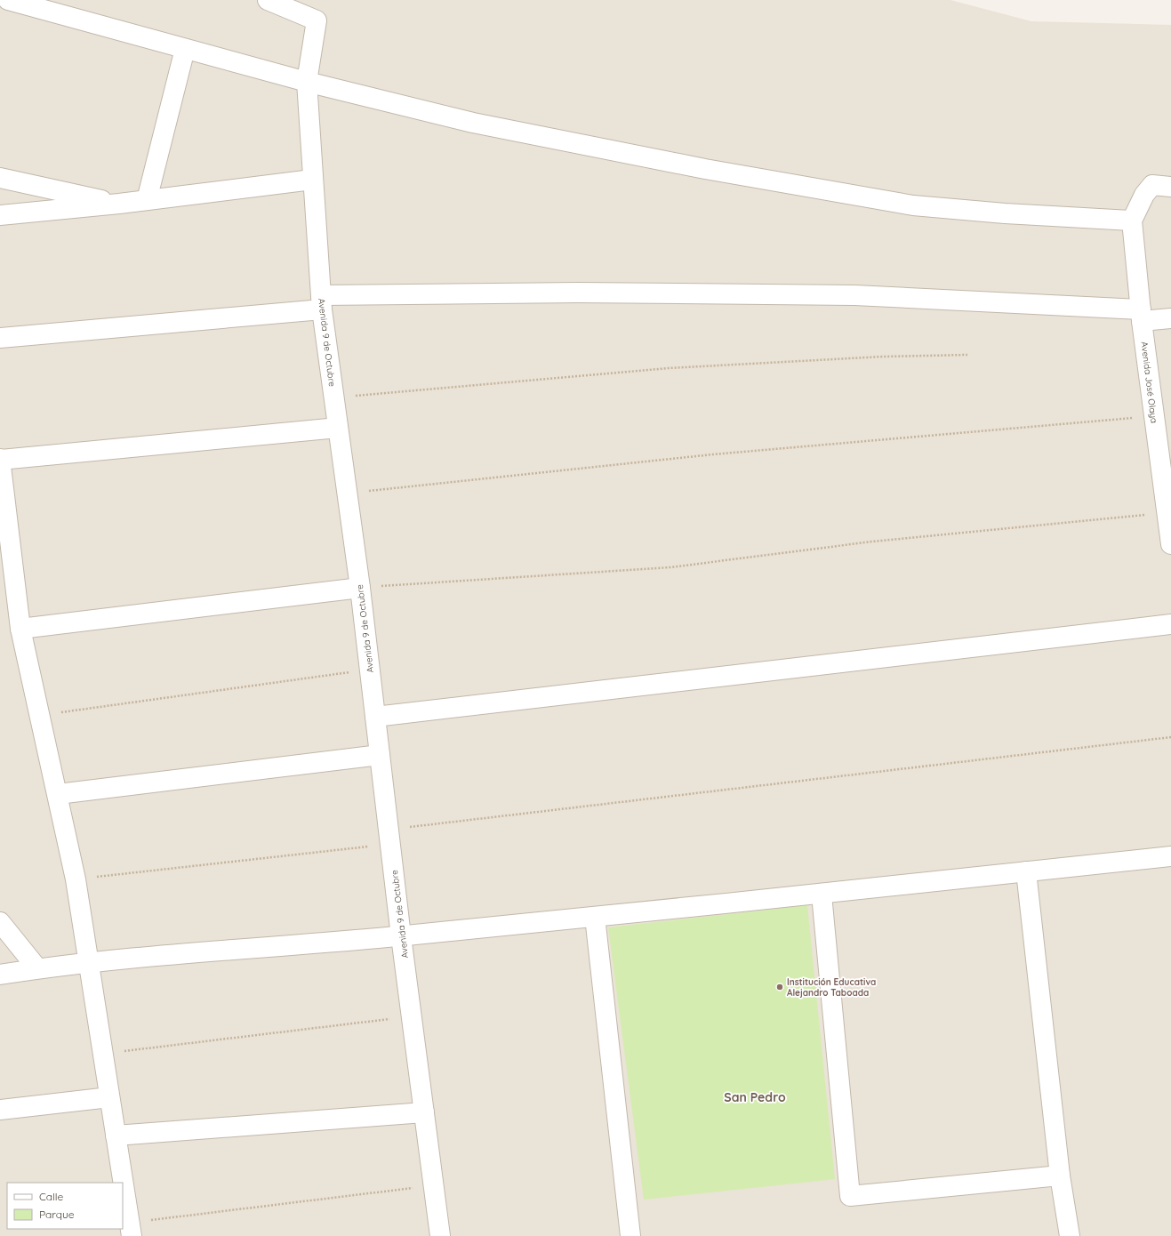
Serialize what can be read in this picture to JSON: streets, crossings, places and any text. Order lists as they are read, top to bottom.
{
  "streets": {
    "street": ["Avenida 9 de Octubre", "Avenida José Olaya"]
  },
  "districts": ["San Pedro"],
  "places": ["Institución Educativa Alejandro Taboada"],
  "legend": ["Calle", "Parque"]
}
